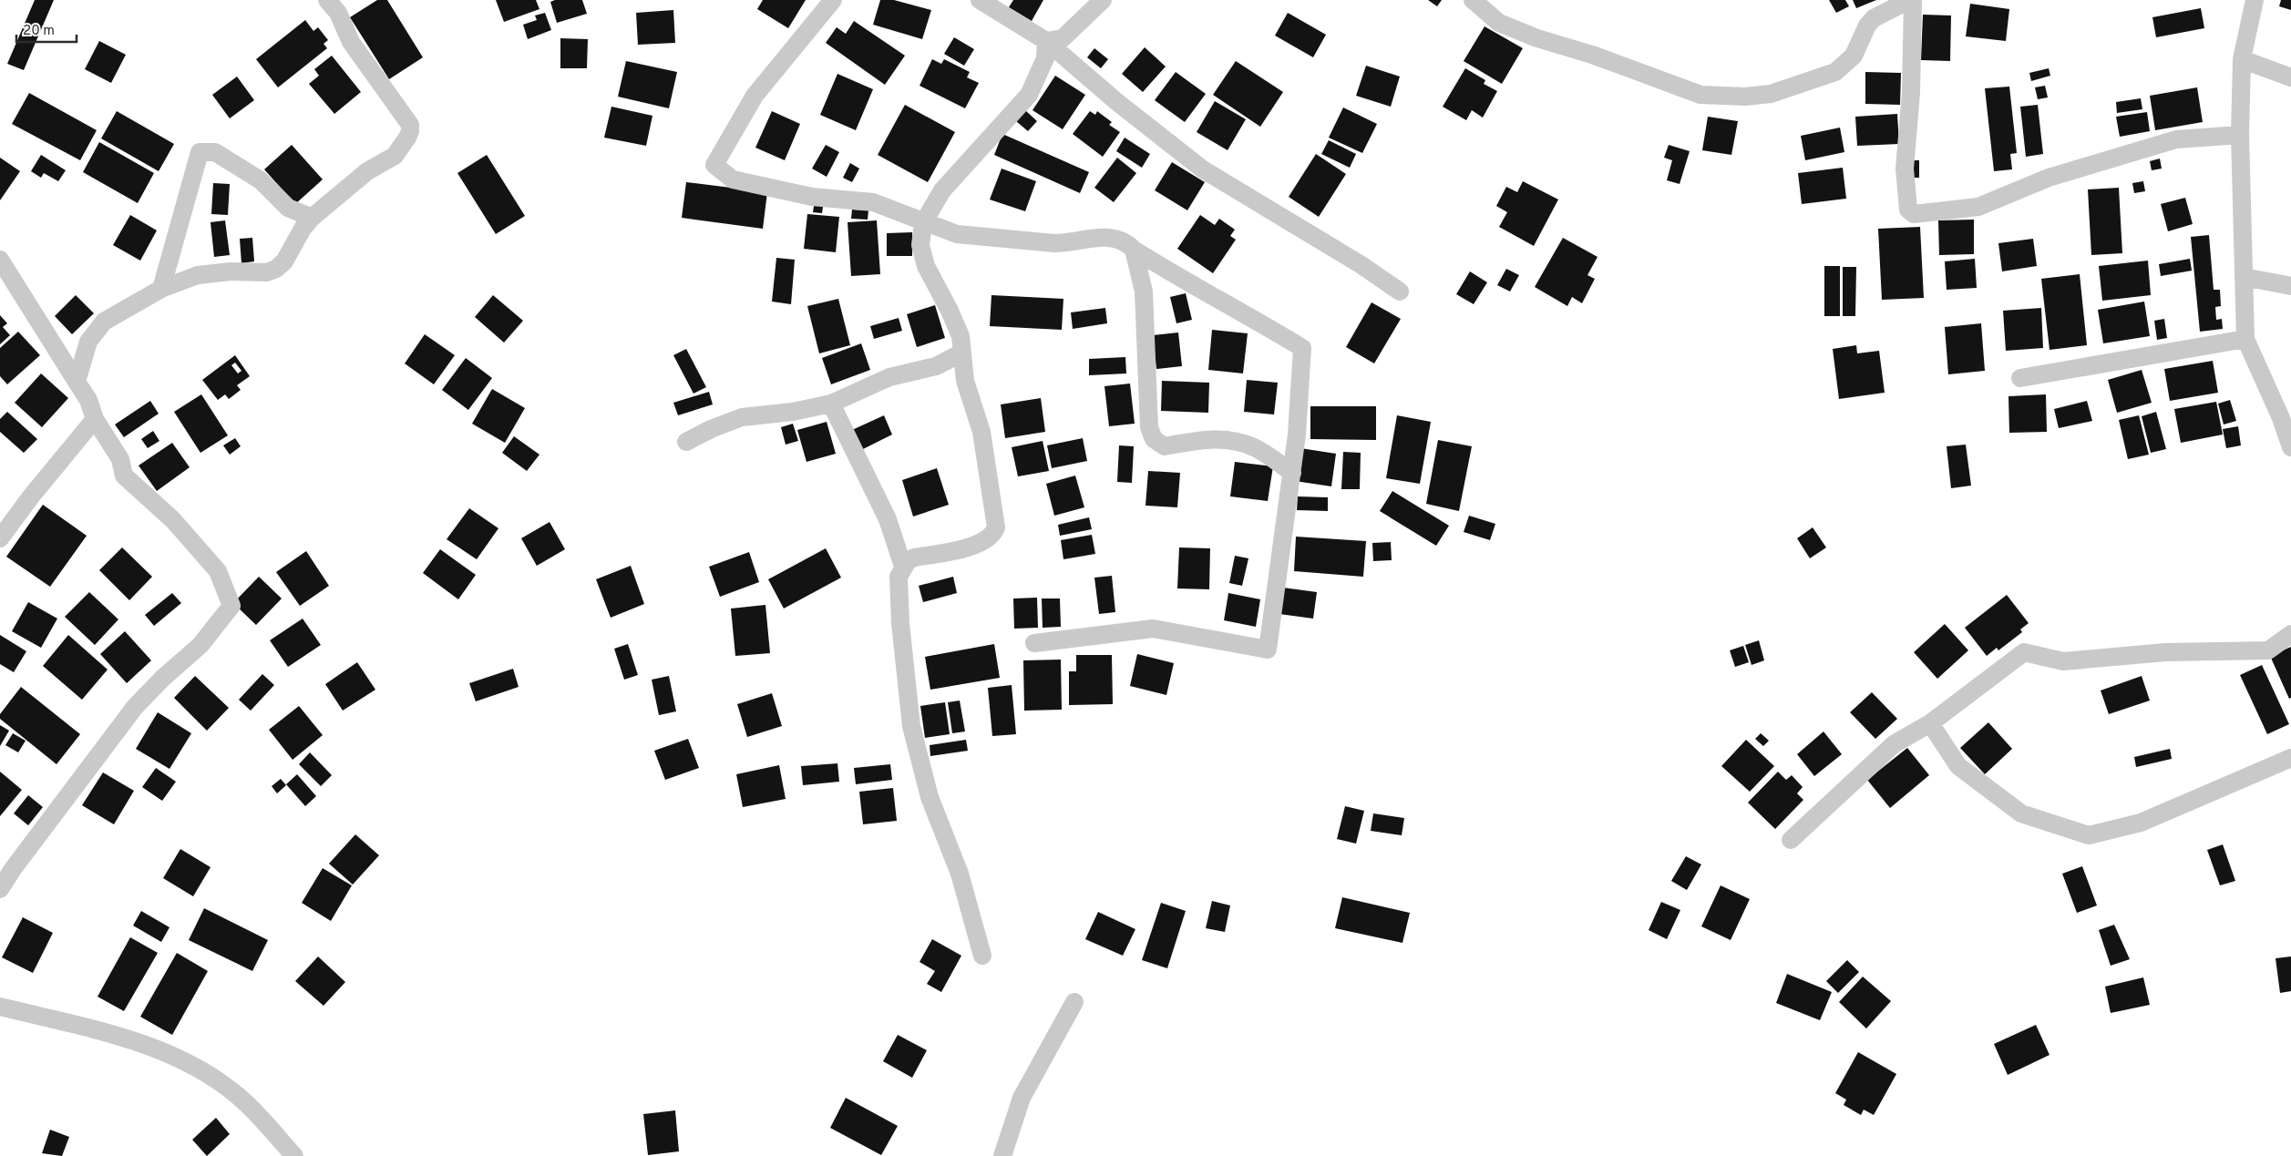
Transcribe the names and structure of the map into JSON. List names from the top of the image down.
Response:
{
  "scale_bar": "20 m"
}
